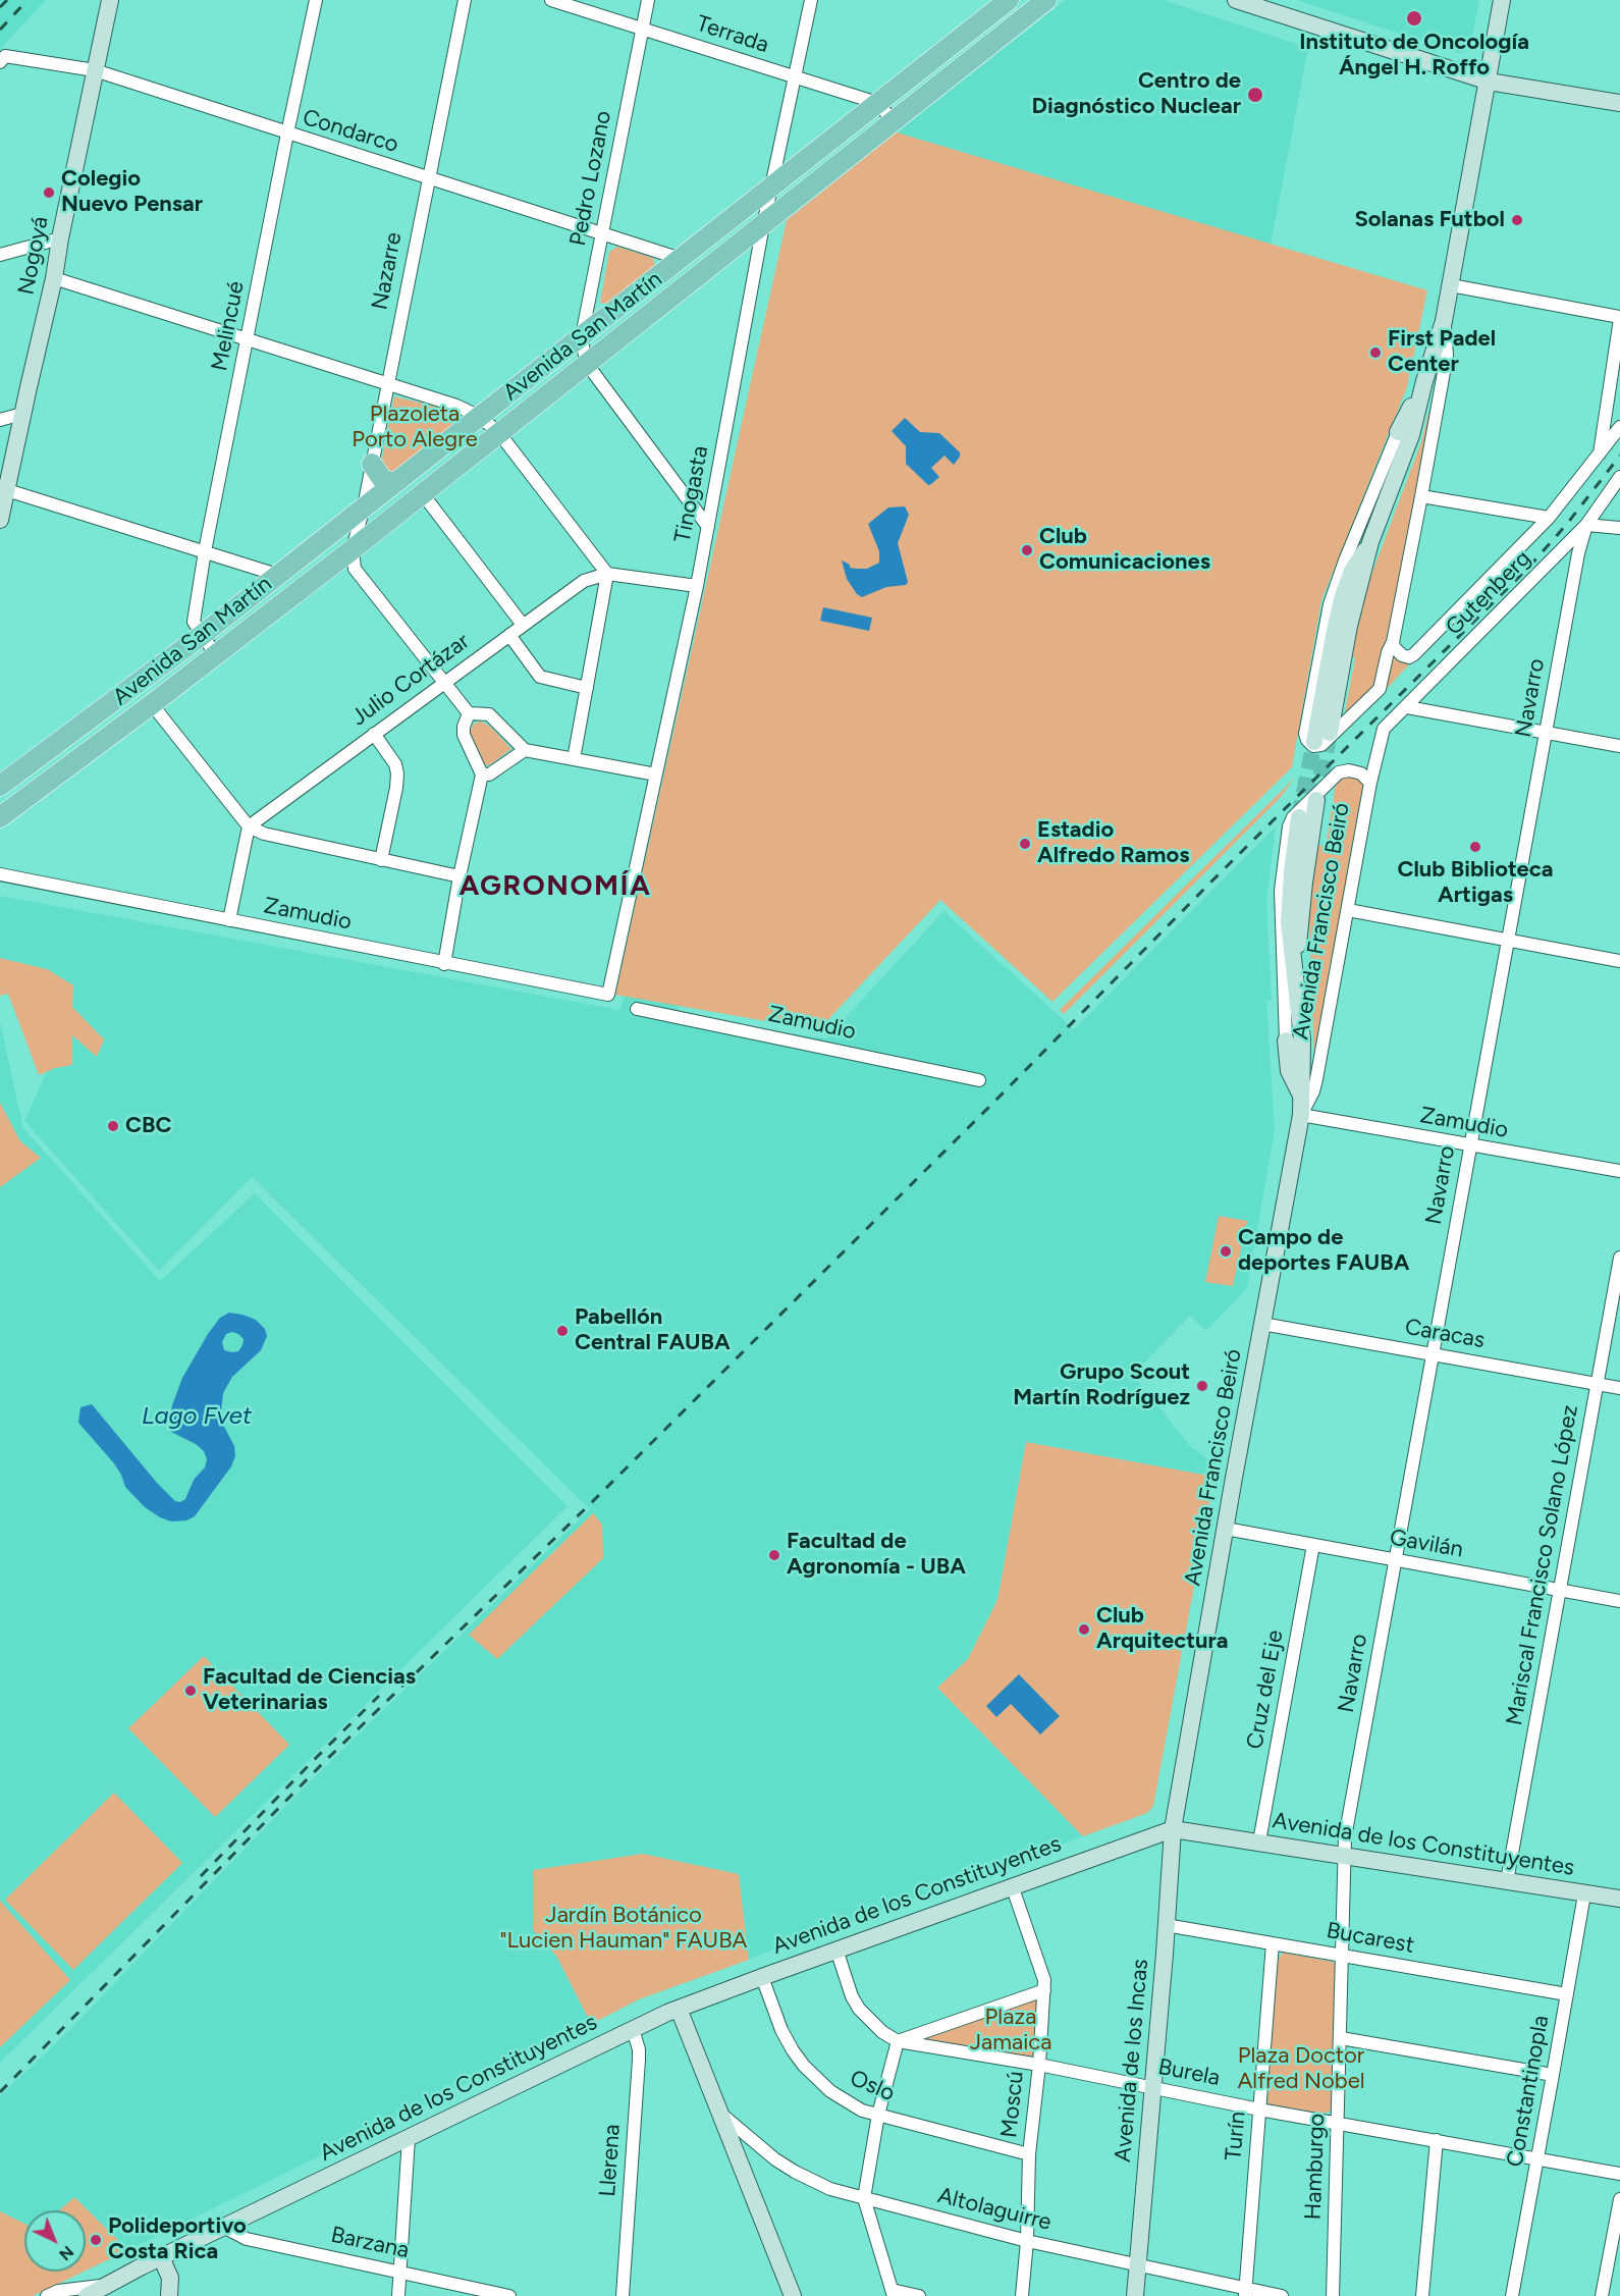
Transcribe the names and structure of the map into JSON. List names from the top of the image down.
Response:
{
  "streets": {
    "main road": [
      "Nogoyá",
      "Avenida San Martín",
      "Avenida Francisco Beiró",
      "Avenida de los Constituyentes",
      "Avenida de los Incas"
    ],
    "street": [
      "Terrada",
      "Condarco",
      "Pedro Lozano",
      "Nazarre",
      "Melincué",
      "Tinogasta",
      "Gutenberg",
      "Julio Cortázar",
      "Navarro",
      "Zamudio",
      "Caracas",
      "Gavilán",
      "Mariscal Francisco Solano López",
      "Cruz del Eje",
      "Bucarest",
      "Burela",
      "Oslo",
      "Constantinopla",
      "Moscú",
      "Turín",
      "Llerena",
      "Hamburgo",
      "Altolaguirre",
      "Barzana"
    ]
  },
  "crossings": [
    ["Terrada", "Pedro Lozano"],
    ["Terrada", "Avenida San Martín"],
    ["Terrada", "Tinogasta"],
    ["Condarco", "Pedro Lozano"],
    ["Condarco", "Nogoyá"],
    ["Condarco", "Nazarre"],
    ["Condarco", "Melincué"],
    ["Condarco", "Avenida San Martín"],
    ["Pedro Lozano", "Avenida San Martín"],
    ["Nazarre", "Avenida San Martín"],
    ["Melincué", "Avenida San Martín"],
    ["Avenida San Martín", "Tinogasta"],
    ["Tinogasta", "Julio Cortázar"],
    ["Tinogasta", "Zamudio"],
    ["Gutenberg", "Navarro"],
    ["Gutenberg", "Avenida Francisco Beiró"],
    ["Navarro", "Zamudio"],
    ["Navarro", "Caracas"],
    ["Navarro", "Gavilán"],
    ["Navarro", "Avenida de los Constituyentes"],
    ["Navarro", "Hamburgo"],
    ["Zamudio", "Avenida Francisco Beiró"],
    ["Avenida Francisco Beiró", "Caracas"],
    ["Avenida Francisco Beiró", "Gavilán"],
    ["Avenida Francisco Beiró", "Avenida de los Constituyentes"],
    ["Avenida Francisco Beiró", "Avenida de los Incas"],
    ["Caracas", "Mariscal Francisco Solano López"],
    ["Gavilán", "Mariscal Francisco Solano López"],
    ["Gavilán", "Cruz del Eje"],
    ["Mariscal Francisco Solano López", "Avenida de los Constituyentes"],
    ["Cruz del Eje", "Avenida de los Constituyentes"],
    ["Avenida de los Constituyentes", "Avenida de los Incas"],
    ["Avenida de los Constituyentes", "Burela"],
    ["Avenida de los Constituyentes", "Oslo"],
    ["Avenida de los Constituyentes", "Constantinopla"],
    ["Avenida de los Constituyentes", "Moscú"],
    ["Avenida de los Constituyentes", "Llerena"],
    ["Avenida de los Constituyentes", "Hamburgo"],
    ["Avenida de los Constituyentes", "Barzana"],
    ["Bucarest", "Avenida de los Incas"],
    ["Bucarest", "Constantinopla"],
    ["Bucarest", "Turín"],
    ["Bucarest", "Hamburgo"],
    ["Avenida de los Incas", "Burela"],
    ["Avenida de los Incas", "Altolaguirre"],
    ["Burela", "Constantinopla"],
    ["Burela", "Moscú"],
    ["Burela", "Turín"],
    ["Burela", "Hamburgo"],
    ["Oslo", "Moscú"],
    ["Moscú", "Altolaguirre"],
    ["Turín", "Altolaguirre"]
  ],
  "districts": ["AGRONOMÍA"],
  "water": ["Lago Fvet"],
  "parks": [
    "Plazoleta Porto Alegre",
    "Jardín Botánico \"Lucien Hauman\" FAUBA",
    "Plaza Jamaica",
    "Plaza Doctor Alfred Nobel"
  ],
  "places": [
    "Instituto de Oncología Ángel H. Roffo",
    "Centro de Diagnóstico Nuclear",
    "Colegio Nuevo Pensar",
    "Solanas Futbol",
    "First Padel Center",
    "Club Comunicaciones",
    "Estadio Alfredo Ramos",
    "Club Biblioteca Artigas",
    "CBC",
    "Campo de deportes FAUBA",
    "Pabellón Central FAUBA",
    "Grupo Scout Martín Rodríguez",
    "Facultad de Agronomía - UBA",
    "Club Arquitectura",
    "Facultad de Ciencias Veterinarias",
    "Polideportivo Costa Rica"
  ],
  "north": "bottom right"
}
